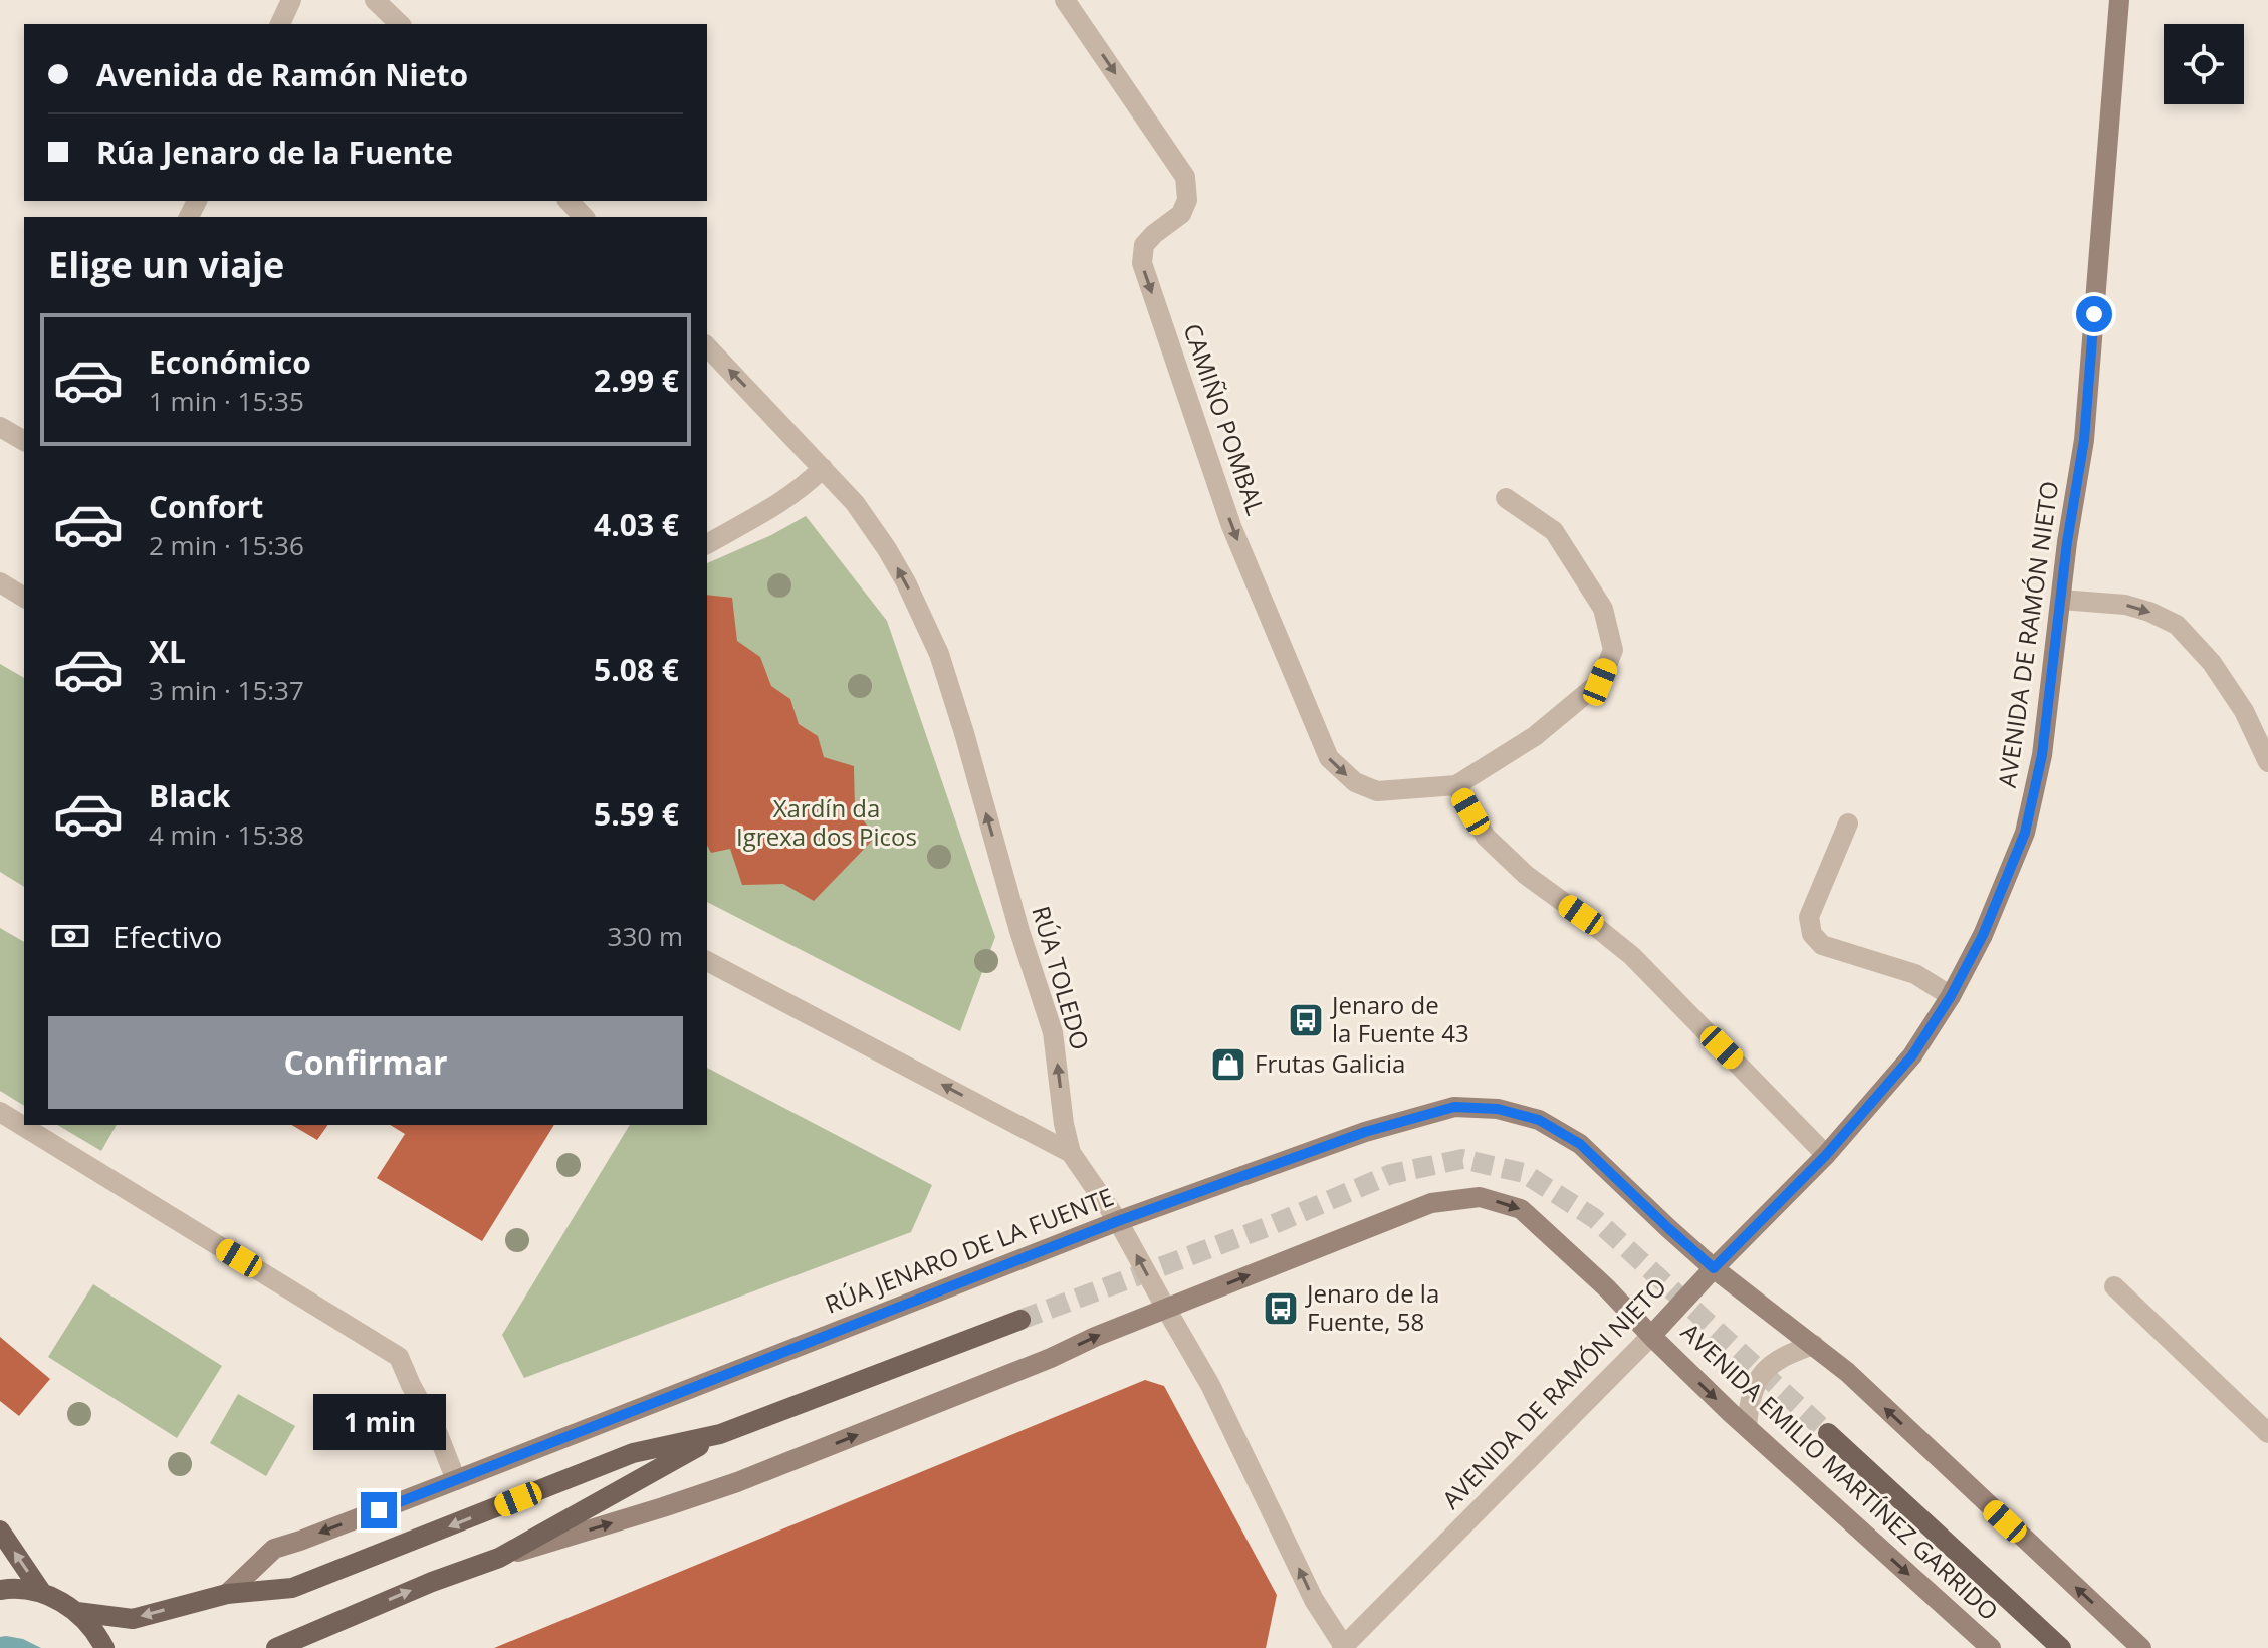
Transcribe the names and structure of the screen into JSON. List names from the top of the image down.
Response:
{
  "streets": {
    "main road": ["AVENIDA DE RAMÓN NIETO", "RÚA JENARO DE LA FUENTE", "AVENIDA EMILIO MARTÍNEZ GARRIDO"],
    "street": ["CAMIÑO POMBAL", "RÚA TOLEDO"]
  },
  "crossings": [
    ["AVENIDA DE RAMÓN NIETO", "RÚA TOLEDO"],
    ["AVENIDA DE RAMÓN NIETO", "RÚA JENARO DE LA FUENTE"],
    ["AVENIDA DE RAMÓN NIETO", "AVENIDA EMILIO MARTÍNEZ GARRIDO"],
    ["RÚA TOLEDO", "RÚA JENARO DE LA FUENTE"]
  ],
  "one_way": ["CAMIÑO POMBAL", "RÚA TOLEDO"],
  "parks": ["Xardín da Igrexa dos Picos"],
  "places": {
    "bus stop": ["Jenaro de la Fuente 43", "Jenaro de la Fuente, 58"],
    "shop": ["Frutas Galicia"]
  },
  "page": {
    "banner": ["Avenida de Ramón Nieto", "Rúa Jenaro de la Fuente"],
    "heading": "Elige un viaje",
    "list": [
      {
        "name": "Económico",
        "note": "1 min · 15:35",
        "value": "2.99 €"
      },
      {
        "name": "Confort",
        "note": "2 min · 15:36",
        "value": "4.03 €"
      },
      {
        "name": "XL",
        "note": "3 min · 15:37",
        "value": "5.08 €"
      },
      {
        "name": "Black",
        "note": "4 min · 15:38",
        "value": "5.59 €"
      }
    ],
    "pay": ["Efectivo", "330 m"],
    "buttons": "Confirmar",
    "bubble": "1 min"
  }
}
